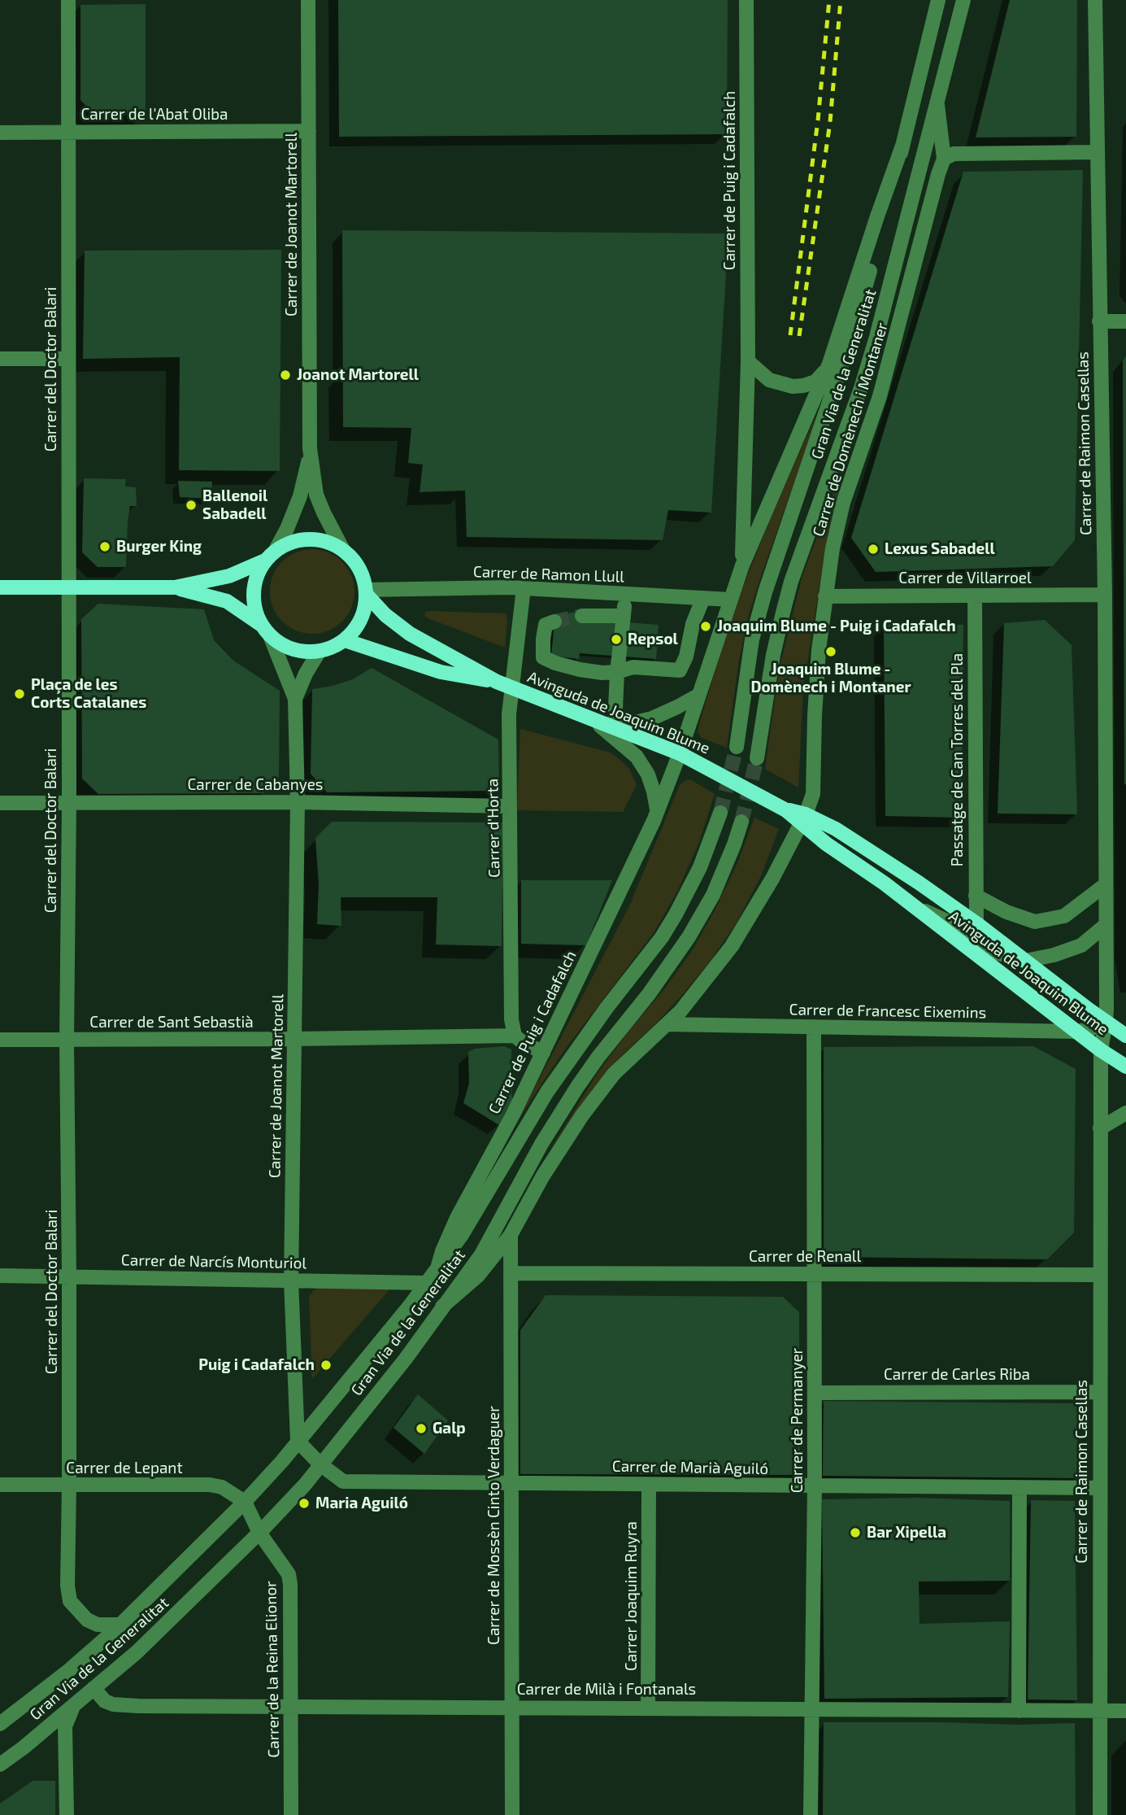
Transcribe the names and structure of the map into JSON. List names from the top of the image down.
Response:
{
  "streets": {
    "main road": ["Avinguda de Joaquim Blume"],
    "street": [
      "Carrer de l'Abat Oliba",
      "Carrer de Puig i Cadafalch",
      "Carrer de Joanot Martorell",
      "Carrer del Doctor Balari",
      "Gran Via de la Generalitat",
      "Carrer de Domènech i Montaner",
      "Carrer de Raimon Casellas",
      "Carrer de Ramon Llull",
      "Carrer de Villarroel",
      "Passatge de Can Torres del Pla",
      "Carrer de Cabanyes",
      "Carrer d'Horta",
      "Carrer de Francesc Eixemins",
      "Carrer de Sant Sebastià",
      "Carrer de Renall",
      "Carrer de Narcís Monturiol",
      "Carrer de Carles Riba",
      "Carrer de Permanyer",
      "Carrer de Marià Aguiló",
      "Carrer de Lepant",
      "Carrer de Mossèn Cinto Verdaguer",
      "Carrer Joaquim Ruyra",
      "Carrer de la Reina Elionor",
      "Carrer de Milà i Fontanals"
    ]
  },
  "crossings": [
    ["Carrer de l'Abat Oliba", "Carrer de Joanot Martorell"],
    ["Carrer de l'Abat Oliba", "Carrer del Doctor Balari"],
    ["Carrer de Puig i Cadafalch", "Gran Via de la Generalitat"],
    ["Carrer de Puig i Cadafalch", "Carrer de Ramon Llull"],
    ["Carrer de Puig i Cadafalch", "Avinguda de Joaquim Blume"],
    ["Carrer de Joanot Martorell", "Gran Via de la Generalitat"],
    ["Carrer de Joanot Martorell", "Carrer de Ramon Llull"],
    ["Carrer de Joanot Martorell", "Carrer de Cabanyes"],
    ["Carrer de Joanot Martorell", "Carrer de Sant Sebastià"],
    ["Carrer de Joanot Martorell", "Carrer de Narcís Monturiol"],
    ["Carrer del Doctor Balari", "Gran Via de la Generalitat"],
    ["Carrer del Doctor Balari", "Carrer de Cabanyes"],
    ["Carrer del Doctor Balari", "Carrer de Sant Sebastià"],
    ["Carrer del Doctor Balari", "Carrer de Narcís Monturiol"],
    ["Carrer del Doctor Balari", "Carrer de Lepant"],
    ["Gran Via de la Generalitat", "Carrer de Domènech i Montaner"],
    ["Gran Via de la Generalitat", "Carrer de Narcís Monturiol"],
    ["Gran Via de la Generalitat", "Carrer de Marià Aguiló"],
    ["Gran Via de la Generalitat", "Carrer de Lepant"],
    ["Gran Via de la Generalitat", "Carrer de la Reina Elionor"],
    ["Gran Via de la Generalitat", "Carrer de Milà i Fontanals"],
    ["Carrer de Domènech i Montaner", "Carrer de Villarroel"],
    ["Carrer de Domènech i Montaner", "Avinguda de Joaquim Blume"],
    ["Carrer de Domènech i Montaner", "Carrer de Francesc Eixemins"],
    ["Carrer de Domènech i Montaner", "Carrer de Mossèn Cinto Verdaguer"],
    ["Carrer de Raimon Casellas", "Carrer de Villarroel"],
    ["Carrer de Raimon Casellas", "Avinguda de Joaquim Blume"],
    ["Carrer de Raimon Casellas", "Carrer de Francesc Eixemins"],
    ["Carrer de Raimon Casellas", "Carrer de Renall"],
    ["Carrer de Raimon Casellas", "Carrer de Carles Riba"],
    ["Carrer de Raimon Casellas", "Carrer de Marià Aguiló"],
    ["Carrer de Raimon Casellas", "Carrer de Milà i Fontanals"],
    ["Carrer de Ramon Llull", "Carrer d'Horta"],
    ["Carrer de Villarroel", "Passatge de Can Torres del Pla"],
    ["Avinguda de Joaquim Blume", "Passatge de Can Torres del Pla"],
    ["Avinguda de Joaquim Blume", "Carrer d'Horta"],
    ["Avinguda de Joaquim Blume", "Carrer de Francesc Eixemins"],
    ["Carrer de Cabanyes", "Carrer d'Horta"],
    ["Carrer d'Horta", "Carrer de Sant Sebastià"],
    ["Carrer de Francesc Eixemins", "Carrer de Permanyer"],
    ["Carrer de Renall", "Carrer de Permanyer"],
    ["Carrer de Renall", "Carrer de Mossèn Cinto Verdaguer"],
    ["Carrer de Carles Riba", "Carrer de Permanyer"],
    ["Carrer de Permanyer", "Carrer de Marià Aguiló"],
    ["Carrer de Permanyer", "Carrer de Milà i Fontanals"],
    ["Carrer de Marià Aguiló", "Carrer de Mossèn Cinto Verdaguer"],
    ["Carrer de Marià Aguiló", "Carrer Joaquim Ruyra"],
    ["Carrer de Lepant", "Carrer de la Reina Elionor"],
    ["Carrer de Mossèn Cinto Verdaguer", "Carrer de Milà i Fontanals"],
    ["Carrer Joaquim Ruyra", "Carrer de Milà i Fontanals"],
    ["Carrer de la Reina Elionor", "Carrer de Milà i Fontanals"]
  ],
  "places": [
    "Joanot Martorell",
    "Ballenoil Sabadell",
    "Burger King",
    "Lexus Sabadell",
    "Joaquim Blume - Puig i Cadafalch",
    "Repsol",
    "Joaquim Blume - Domènech i Montaner",
    "Plaça de les Corts Catalanes",
    "Puig i Cadafalch",
    "Galp",
    "Maria Aguiló",
    "Bar Xipella"
  ]
}
